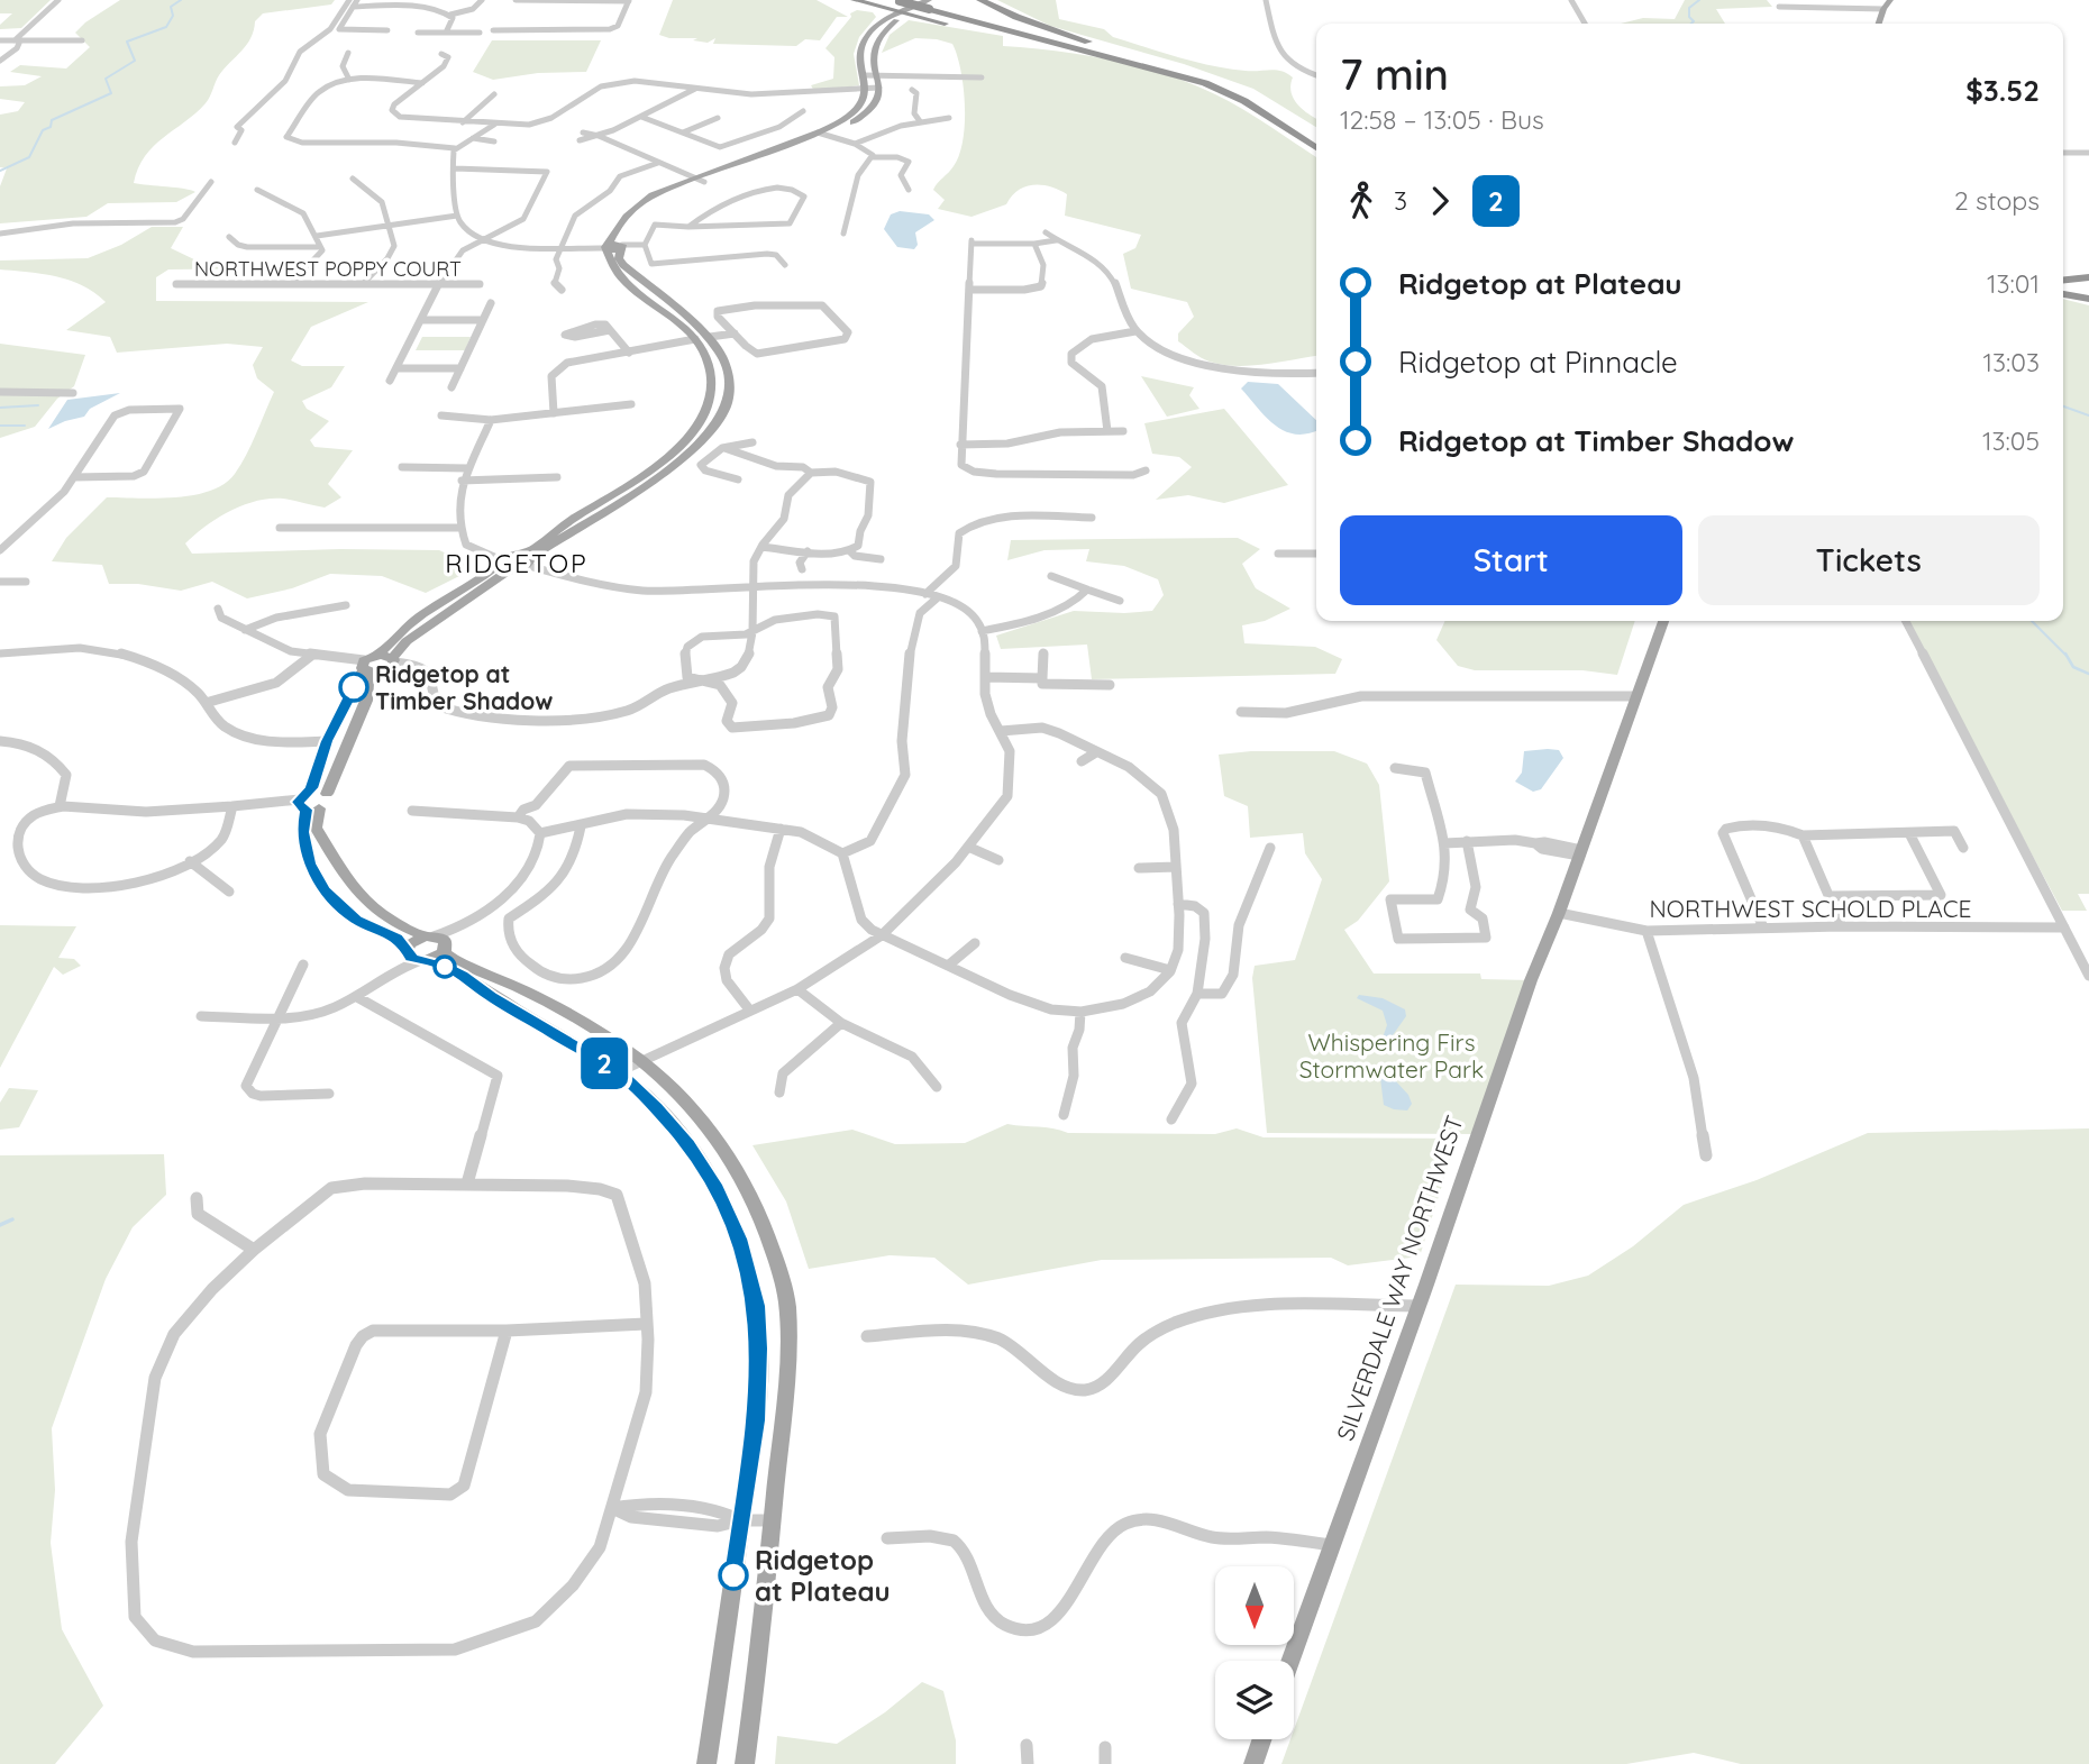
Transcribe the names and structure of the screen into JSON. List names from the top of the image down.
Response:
{
  "streets": {
    "main road": ["SILVERDALE WAY NORTHWEST"],
    "street": ["NORTHWEST POPPY COURT", "NORTHWEST SCHOLD PLACE"]
  },
  "crossings": [
    ["NORTHWEST SCHOLD PLACE", "SILVERDALE WAY NORTHWEST"]
  ],
  "districts": ["RIDGETOP"],
  "parks": ["Whispering Firs Stormwater Park"],
  "places": ["Ridgetop at Timber Shadow", "Ridgetop at Plateau"],
  "lines": ["bus line 2"],
  "north": "bottom",
  "page": {
    "on_map": "2",
    "heading": ["7 min", "12:58 – 13:05 · Bus", "$3.52"],
    "legs": ["3", "2", "2 stops"],
    "list": [
      {
        "name": "Ridgetop at Plateau",
        "value": "13:01"
      },
      {
        "name": "Ridgetop at Pinnacle",
        "value": "13:03"
      },
      {
        "name": "Ridgetop at Timber Shadow",
        "value": "13:05"
      }
    ],
    "buttons": ["Start", "Tickets"]
  }
}
